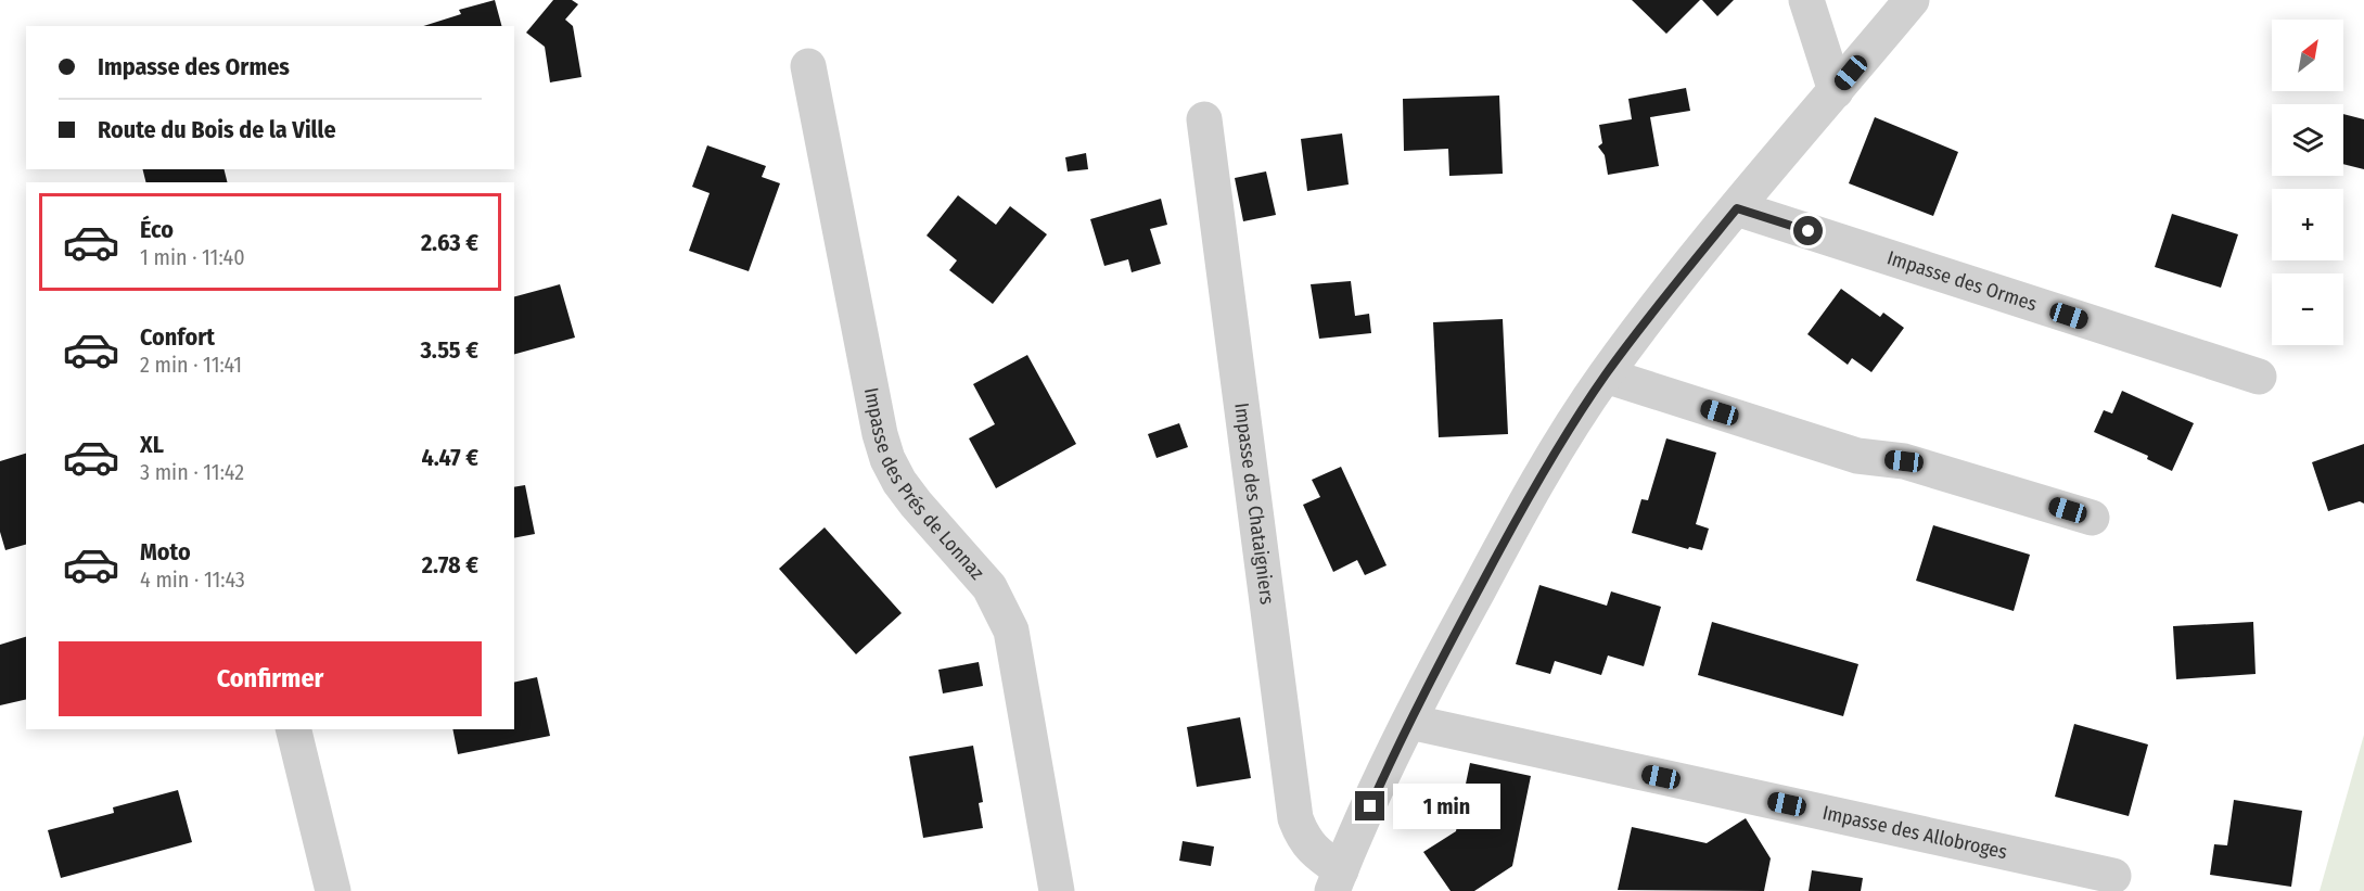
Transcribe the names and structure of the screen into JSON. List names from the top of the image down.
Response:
{
  "streets": {
    "street": [
      "Impasse des Ormes",
      "Impasse des Prés de Lonnaz",
      "Impasse des Chataigniers",
      "Impasse des Allobroges"
    ]
  },
  "north": "top right",
  "page": {
    "map_buttons": ["+", "−"],
    "banner": ["Impasse des Ormes", "Route du Bois de la Ville"],
    "list": [
      {
        "name": "Éco",
        "note": "1 min · 11:40",
        "value": "2.63 €"
      },
      {
        "name": "Confort",
        "note": "2 min · 11:41",
        "value": "3.55 €"
      },
      {
        "name": "XL",
        "note": "3 min · 11:42",
        "value": "4.47 €"
      },
      {
        "name": "Moto",
        "note": "4 min · 11:43",
        "value": "2.78 €"
      }
    ],
    "buttons": "Confirmer",
    "bubble": "1 min"
  }
}
